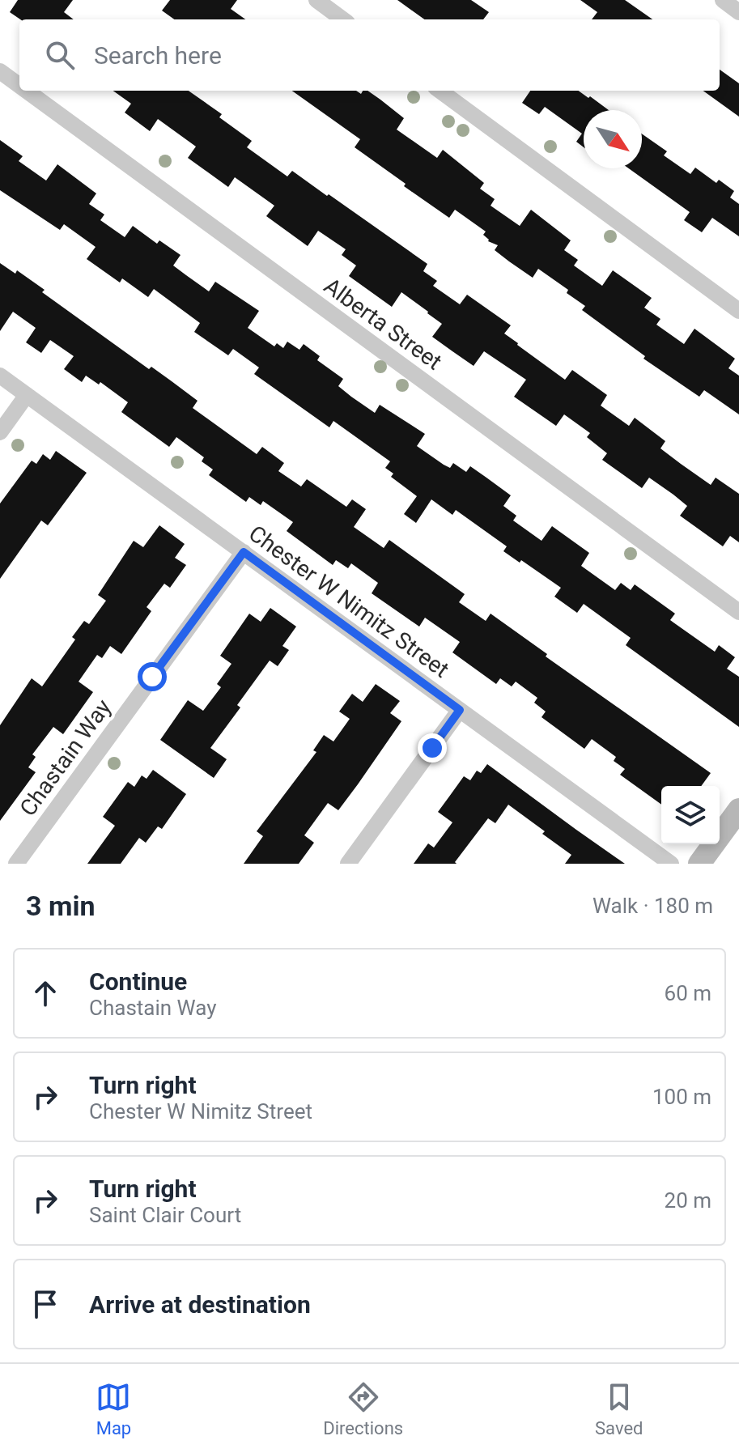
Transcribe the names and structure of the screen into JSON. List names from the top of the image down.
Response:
{
  "streets": {
    "street": ["Alberta Street", "Chester W Nimitz Street", "Chastain Way"]
  },
  "crossings": [
    ["Chester W Nimitz Street", "Chastain Way"]
  ],
  "north": "bottom right",
  "page": {
    "search": "Search here",
    "heading": ["3 min", "Walk · 180 m"],
    "list": [
      ["Continue", "Chastain Way", "60 m"],
      ["Turn right", "Chester W Nimitz Street", "100 m"],
      ["Turn right", "Saint Clair Court", "20 m"],
      "Arrive at destination"
    ],
    "nav": ["Map", "Directions", "Saved"]
  }
}
